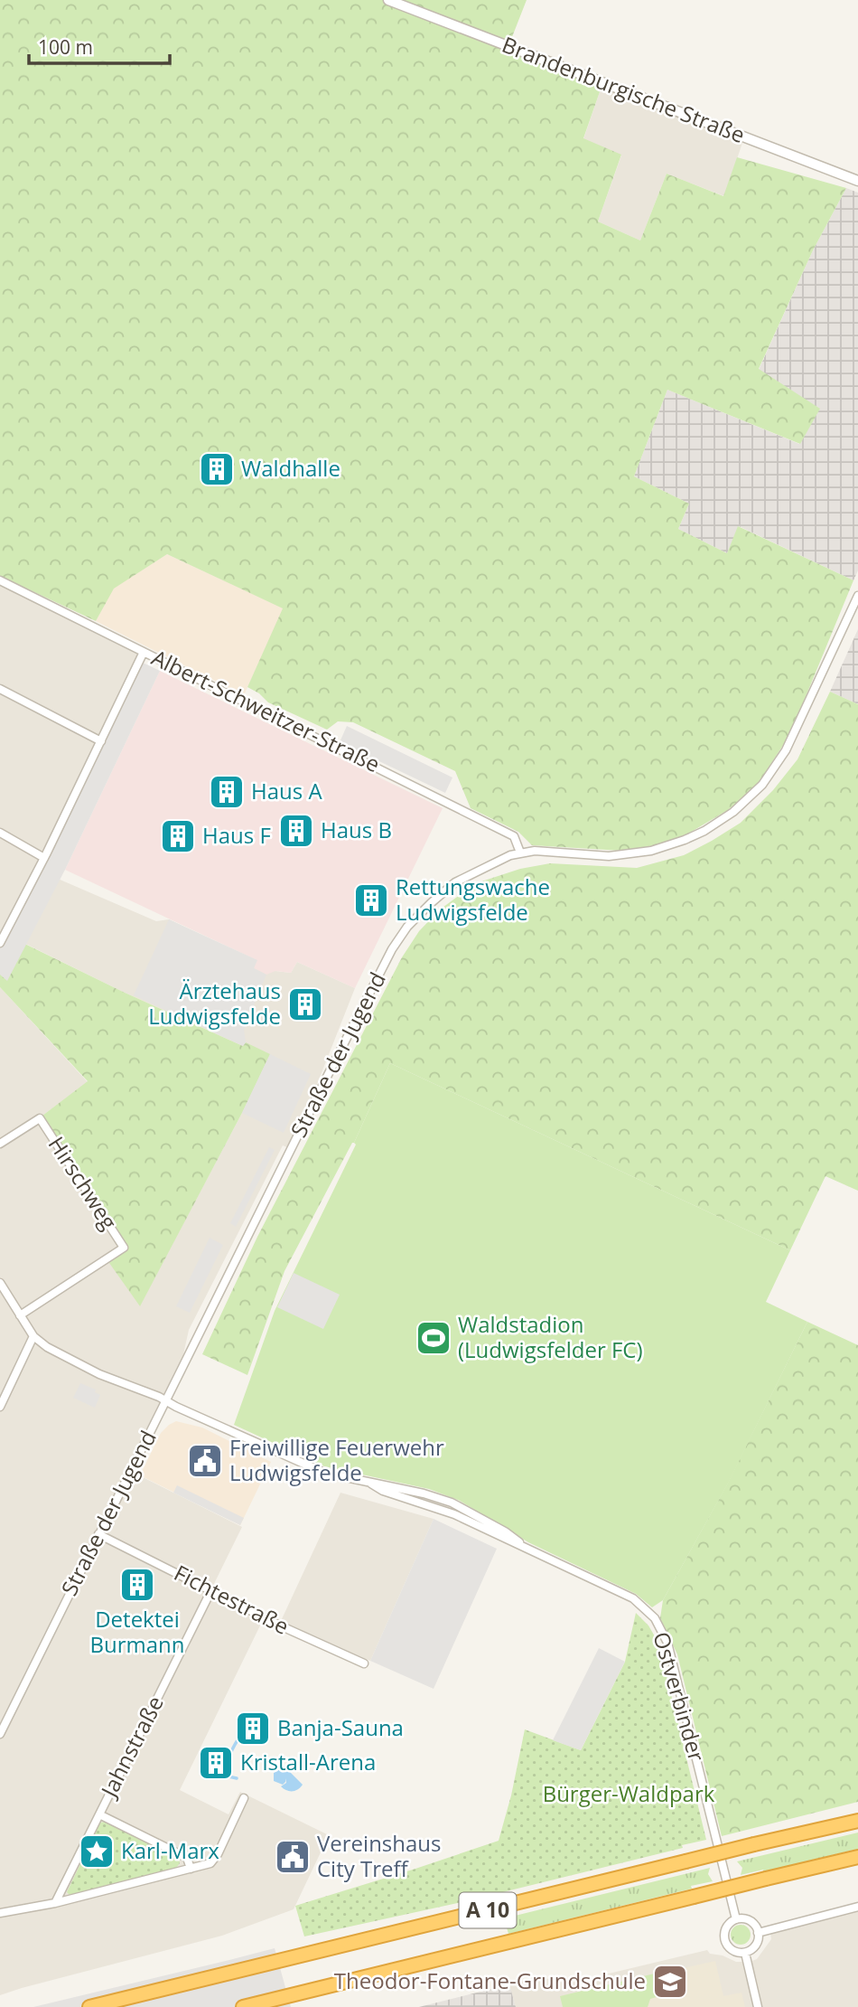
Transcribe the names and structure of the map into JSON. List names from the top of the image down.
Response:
{
  "streets": {
    "highway": ["A 10"],
    "street": [
      "Brandenburgische Straße",
      "Albert-Schweitzer-Straße",
      "Straße der Jugend",
      "Hirschweg",
      "Fichtestraße",
      "Ostverbinder",
      "Jahnstraße"
    ]
  },
  "crossings": [
    ["Albert-Schweitzer-Straße", "Straße der Jugend"],
    ["Straße der Jugend", "Fichtestraße"],
    ["Straße der Jugend", "Ostverbinder"],
    ["Fichtestraße", "Jahnstraße"]
  ],
  "parks": ["Bürger-Waldpark"],
  "places": {
    "building": [
      "Waldhalle",
      "Haus A",
      "Haus B",
      "Haus F",
      "Rettungswache Ludwigsfelde",
      "Ärztehaus Ludwigsfelde",
      "Detektei Burmann",
      "Banja-Sauna",
      "Kristall-Arena"
    ],
    "sports": ["Waldstadion (Ludwigsfelder FC)"],
    "public building": ["Freiwillige Feuerwehr Ludwigsfelde", "Vereinshaus City Treff"],
    "place": ["Karl-Marx"],
    "school or university": ["Theodor-Fontane-Grundschule"]
  },
  "scale_bar": "100 m"
}
